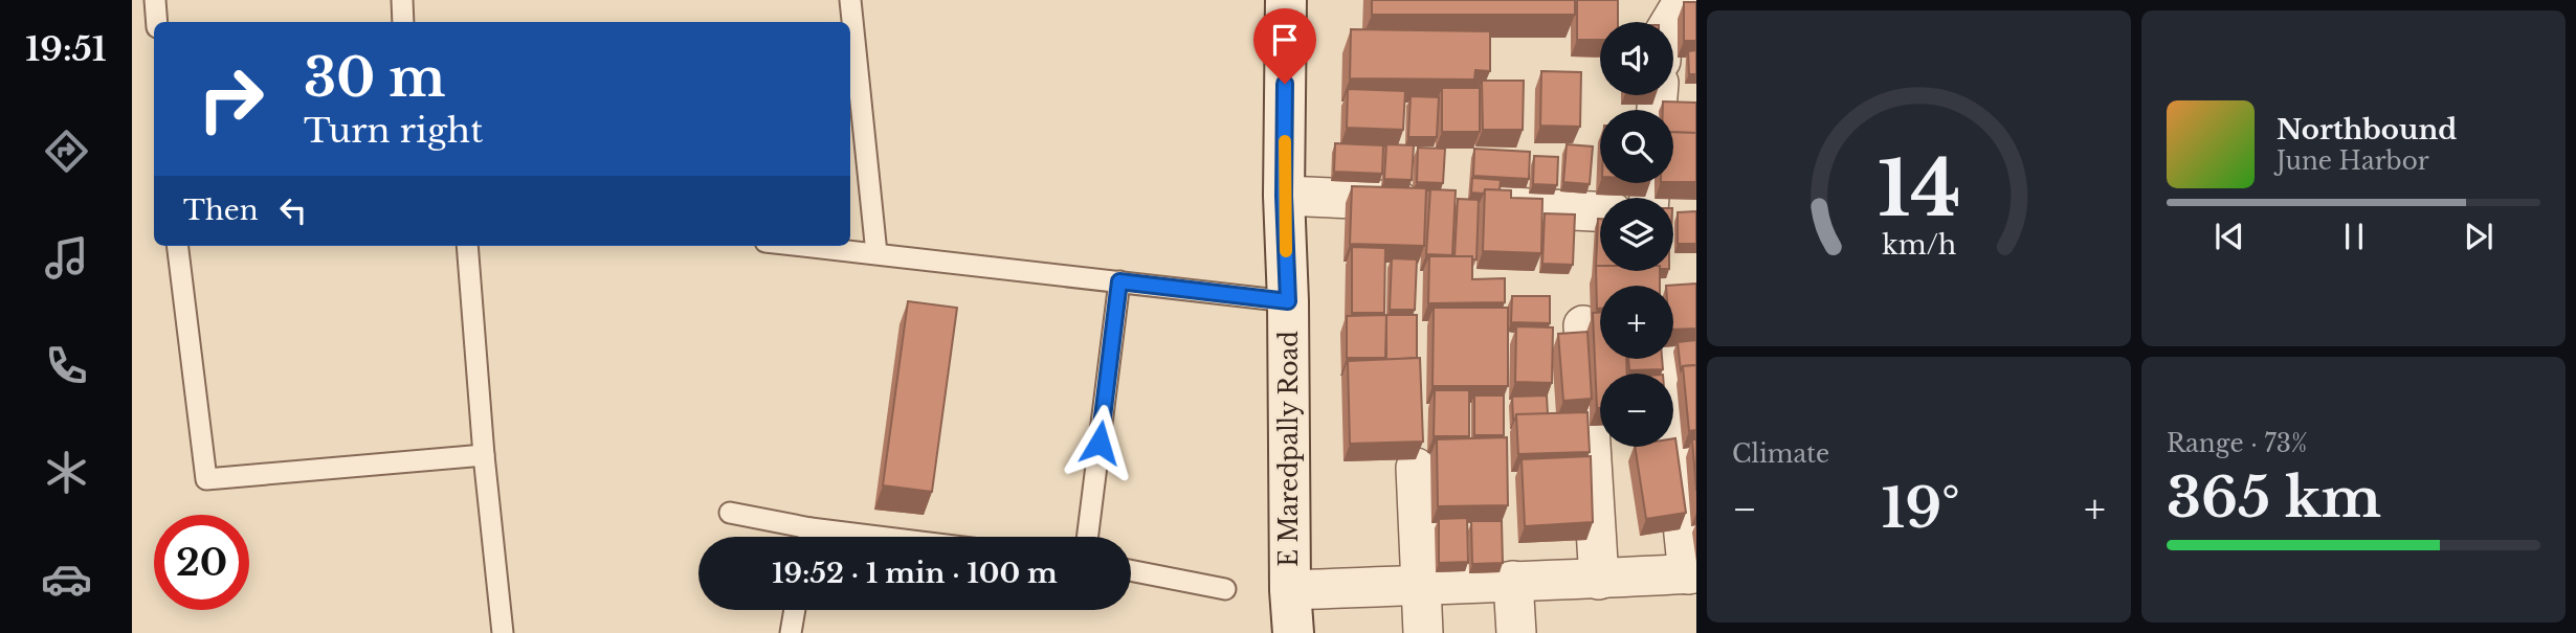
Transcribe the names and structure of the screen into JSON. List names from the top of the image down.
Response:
{
  "streets": {
    "main road": ["E Maredpally Road"]
  },
  "page": {
    "tabs": "19:51",
    "map_buttons": ["+", "−"],
    "turn": ["30 m", "Turn right"],
    "song": ["Northbound", "June Harbor"],
    "then": "Then",
    "tile": [
      "Climate",
      ["Range · 73%", "365 km"]
    ],
    "heat": ["−", "19°", "+"],
    "limit": "20",
    "trip": "19:52 · 1 min · 100 m",
    "gauge": ["14", "km/h"]
  }
}
